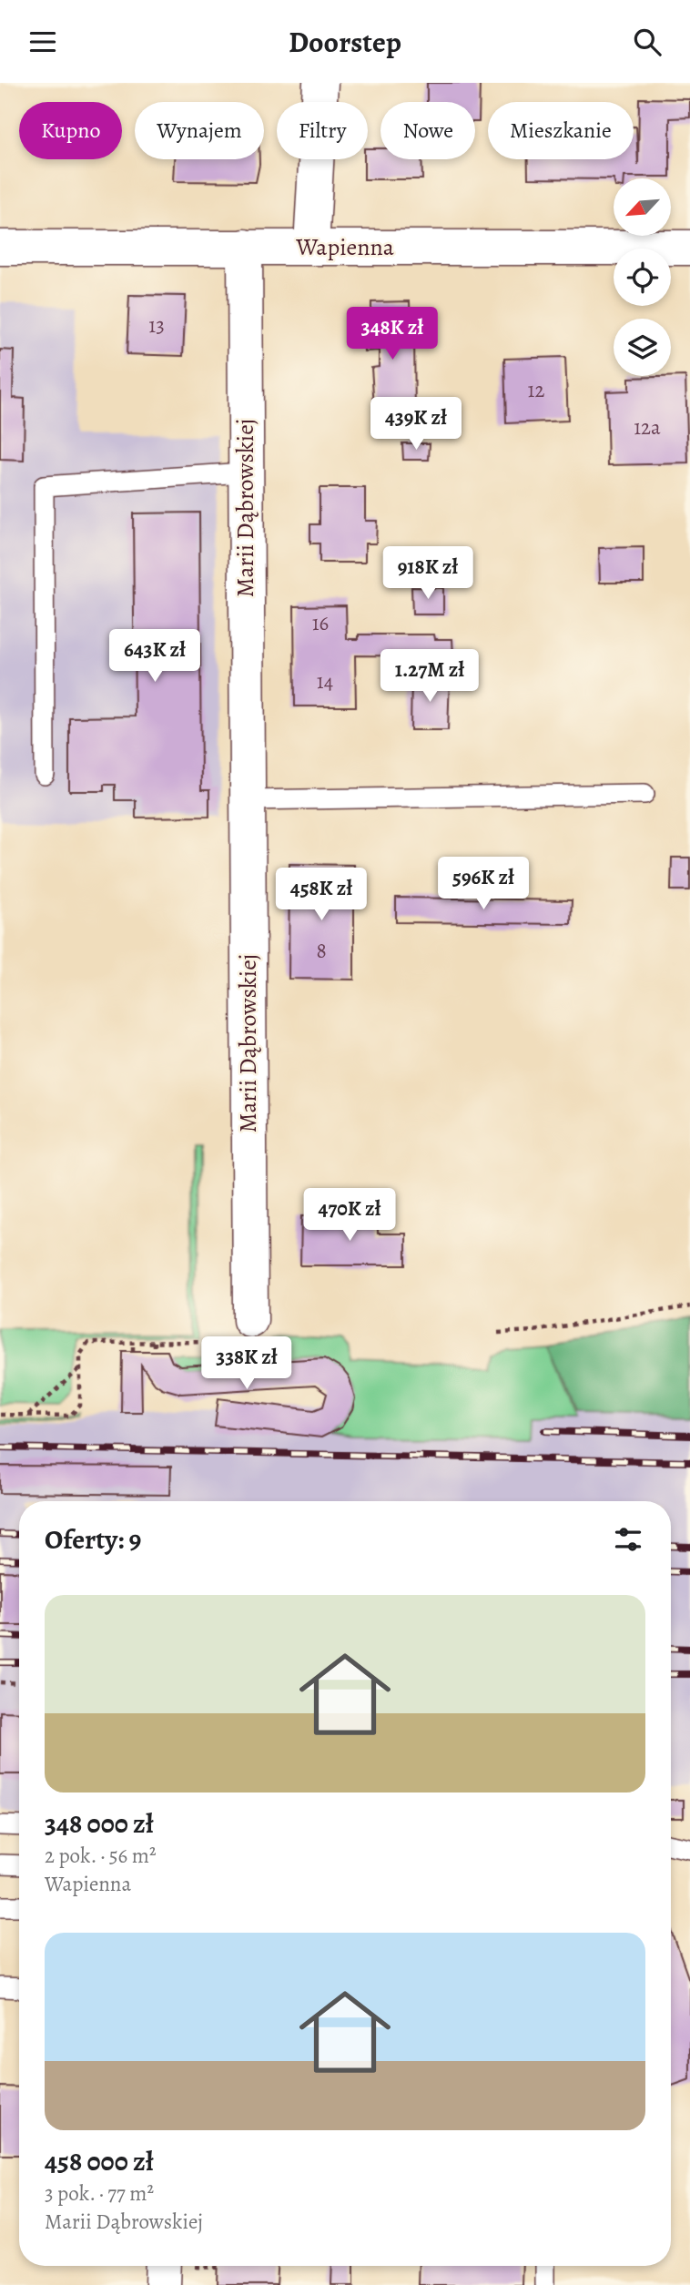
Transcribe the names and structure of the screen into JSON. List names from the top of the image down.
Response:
{
  "streets": {
    "street": ["Wapienna", "Marii Dąbrowskiej"]
  },
  "crossings": [
    ["Wapienna", "Marii Dąbrowskiej"]
  ],
  "house_numbers": [
    "13",
    "12",
    "12a",
    "16",
    "14",
    "8"
  ],
  "north": "bottom left",
  "page": {
    "header": "Doorstep",
    "chip": [
      "Kupno",
      "Wynajem",
      "Filtry",
      "Nowe",
      "Mieszkanie"
    ],
    "price": [
      "348K zł",
      "439K zł",
      "918K zł",
      "643K zł",
      "1.27M zł",
      "596K zł",
      "458K zł",
      "470K zł",
      "338K zł"
    ],
    "heading": "Oferty: 9",
    "list": [
      {
        "name": "348 000 zł",
        "note": "2 pok. · 56 m² · Wapienna"
      },
      {
        "name": "458 000 zł",
        "note": "3 pok. · 77 m² · Marii Dąbrowskiej"
      }
    ]
  }
}
